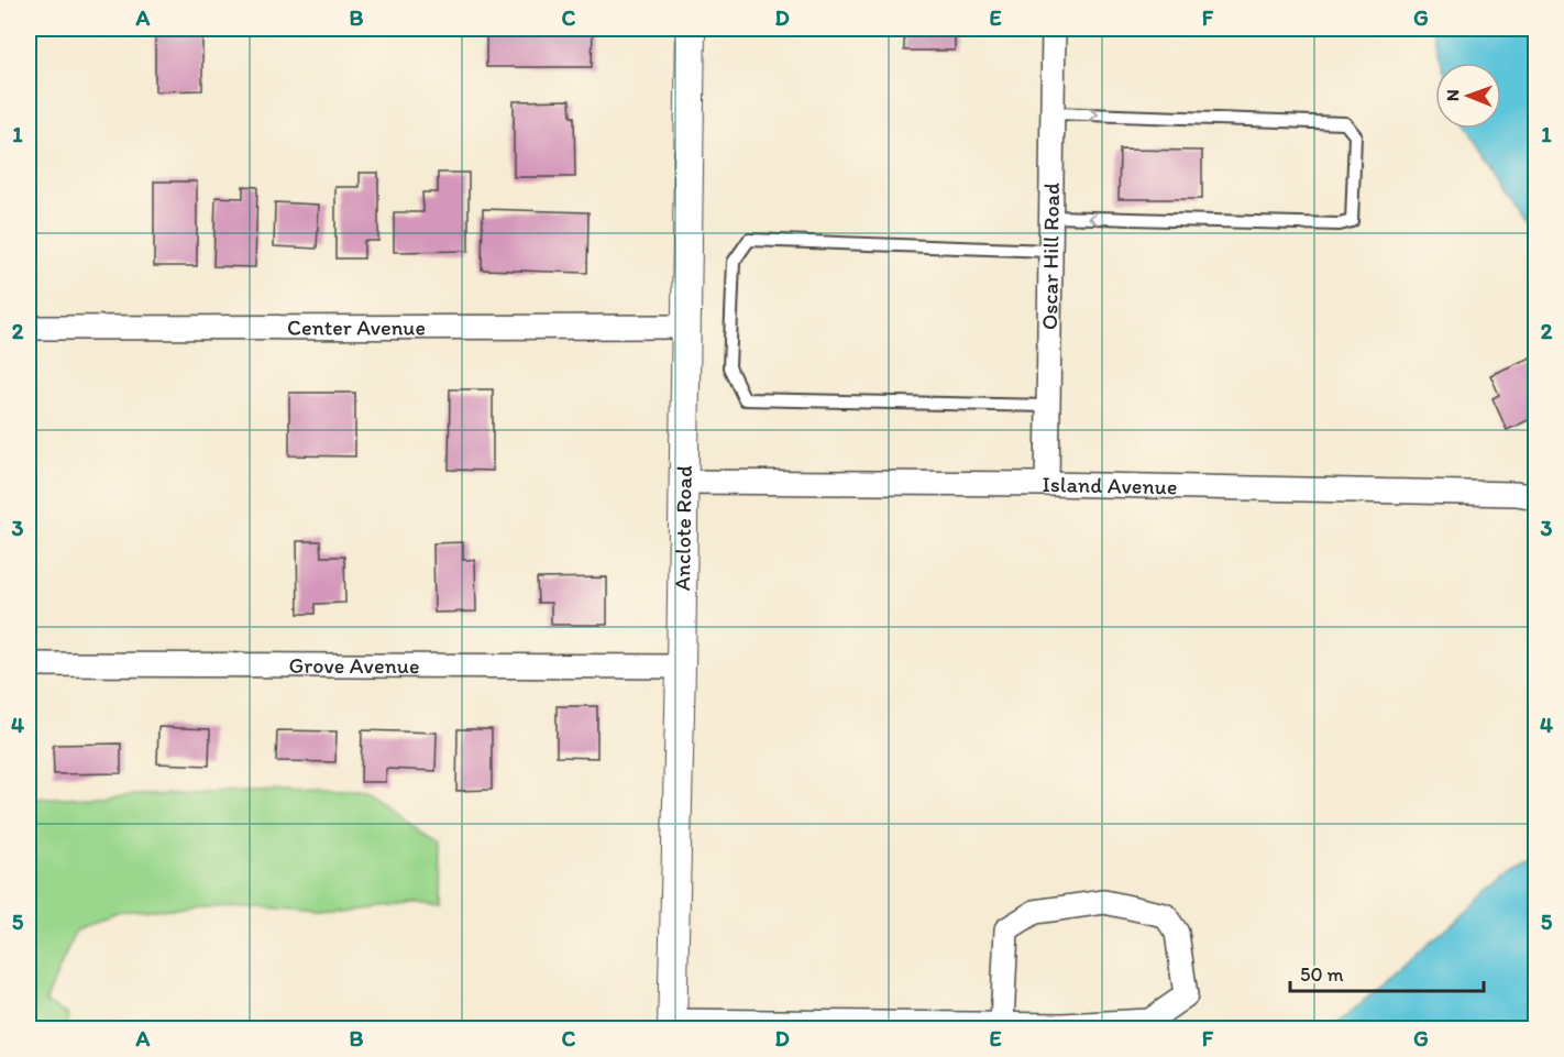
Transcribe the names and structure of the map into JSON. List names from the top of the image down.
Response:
{
  "streets": {
    "street": [
      "Oscar Hill Road",
      "Center Avenue",
      "Island Avenue",
      "Anclote Road",
      "Grove Avenue"
    ]
  },
  "crossings": [
    ["Oscar Hill Road", "Island Avenue"],
    ["Center Avenue", "Anclote Road"],
    ["Island Avenue", "Anclote Road"],
    ["Anclote Road", "Grove Avenue"]
  ],
  "scale_bar": "50 m",
  "north": "left",
  "grid": {
    "columns": [
      "A",
      "B",
      "C",
      "D",
      "E",
      "F",
      "G"
    ],
    "rows": [
      "1",
      "2",
      "3",
      "4",
      "5"
    ]
  }
}
